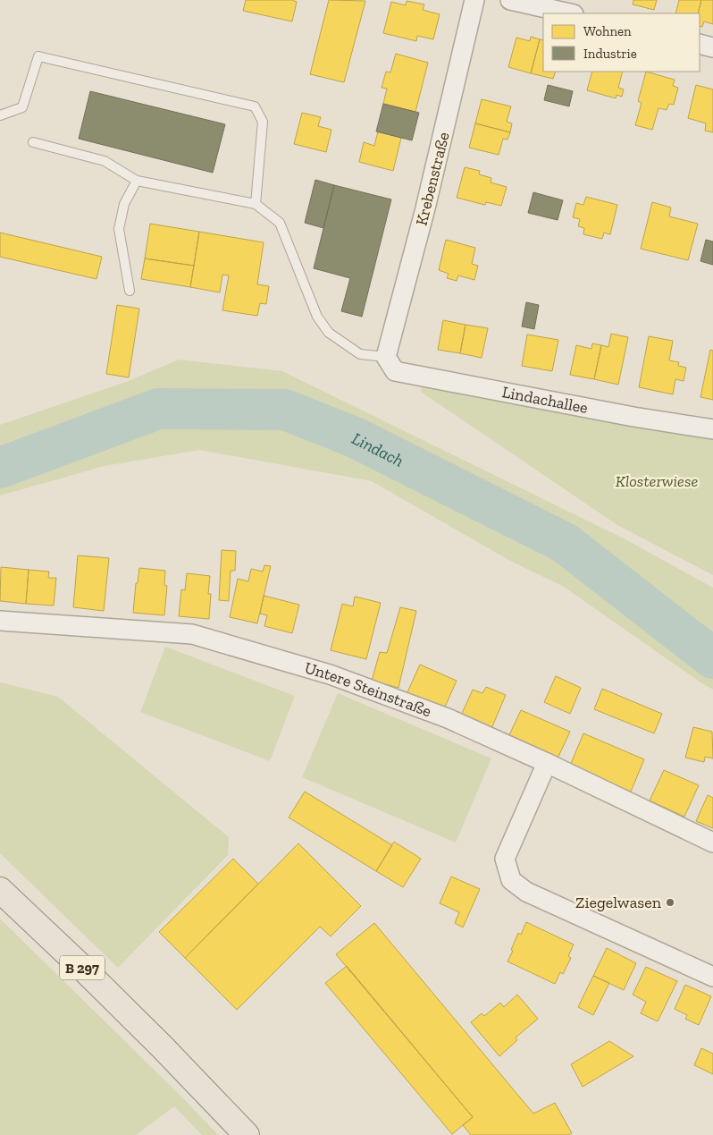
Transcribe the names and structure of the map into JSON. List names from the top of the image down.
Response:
{
  "streets": {
    "main road": ["B 297"],
    "street": ["Krebenstraße", "Lindachallee", "Untere Steinstraße"]
  },
  "crossings": [
    ["Krebenstraße", "Lindachallee"]
  ],
  "water": ["Lindach"],
  "parks": ["Klosterwiese"],
  "places": ["Ziegelwasen"],
  "legend": ["Wohnen", "Industrie"]
}
